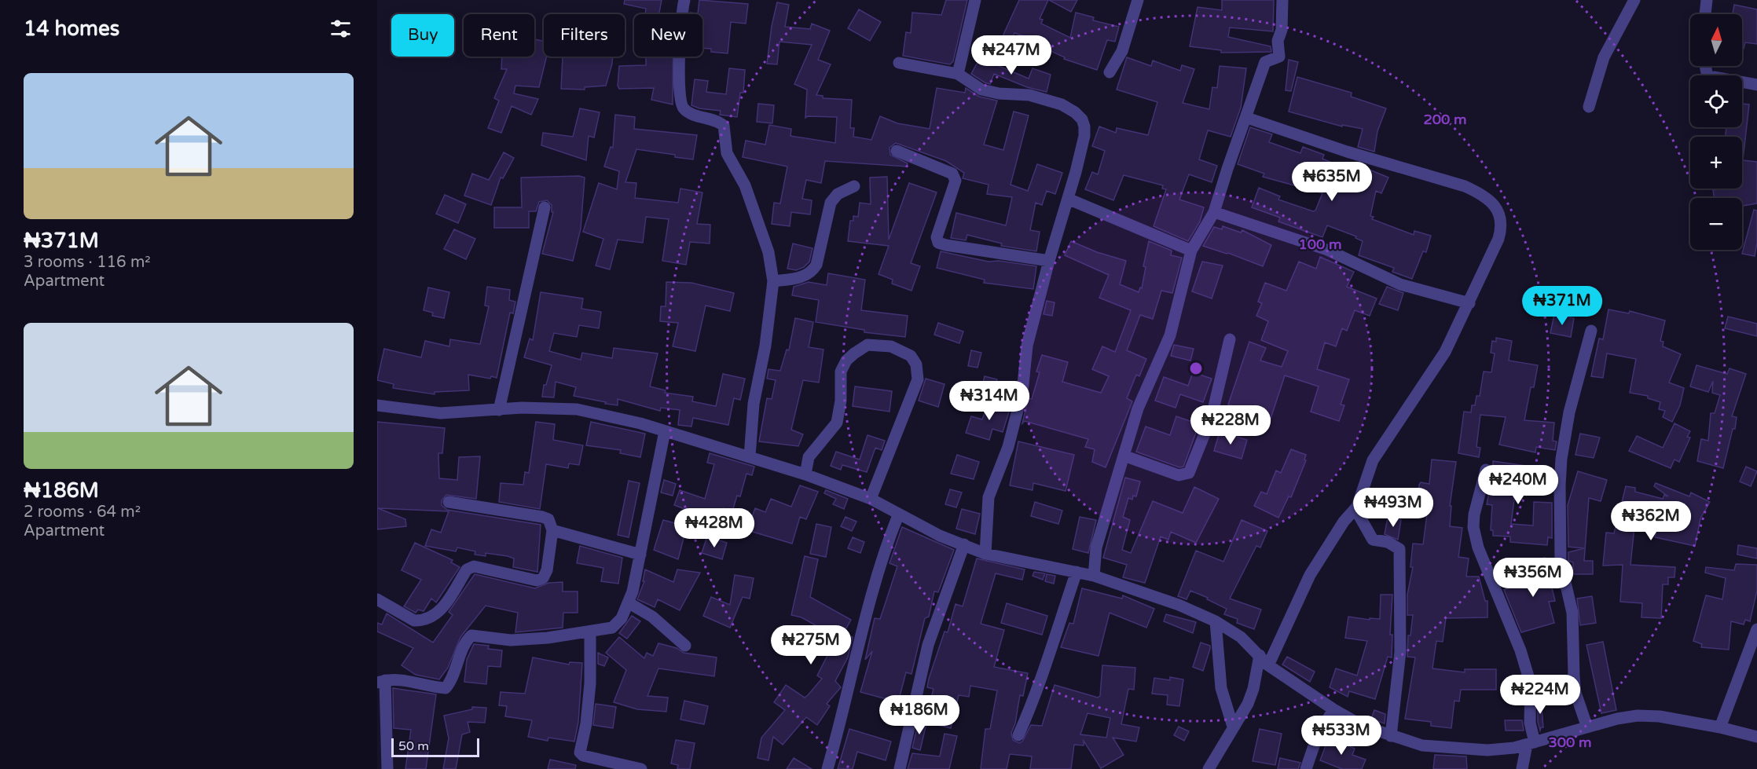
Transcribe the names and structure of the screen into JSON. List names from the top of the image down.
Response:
{
  "scale_bar": "50 m",
  "north": "top",
  "page": {
    "heading": "14 homes",
    "map_buttons": ["+", "−"],
    "chip": [
      "Buy",
      "Rent",
      "Filters",
      "New"
    ],
    "price": [
      "₦247M",
      "₦635M",
      "₦371M",
      "₦314M",
      "₦228M",
      "₦240M",
      "₦493M",
      "₦362M",
      "₦428M",
      "₦356M",
      "₦275M",
      "₦224M",
      "₦186M",
      "₦533M"
    ],
    "list": [
      {
        "name": "₦371M",
        "note": "3 rooms · 116 m² · Apartment"
      },
      {
        "name": "₦186M",
        "note": "2 rooms · 64 m² · Apartment"
      }
    ],
    "scale": "50 m"
  },
  "rings": ["200 m", "100 m", "300 m"]
}
